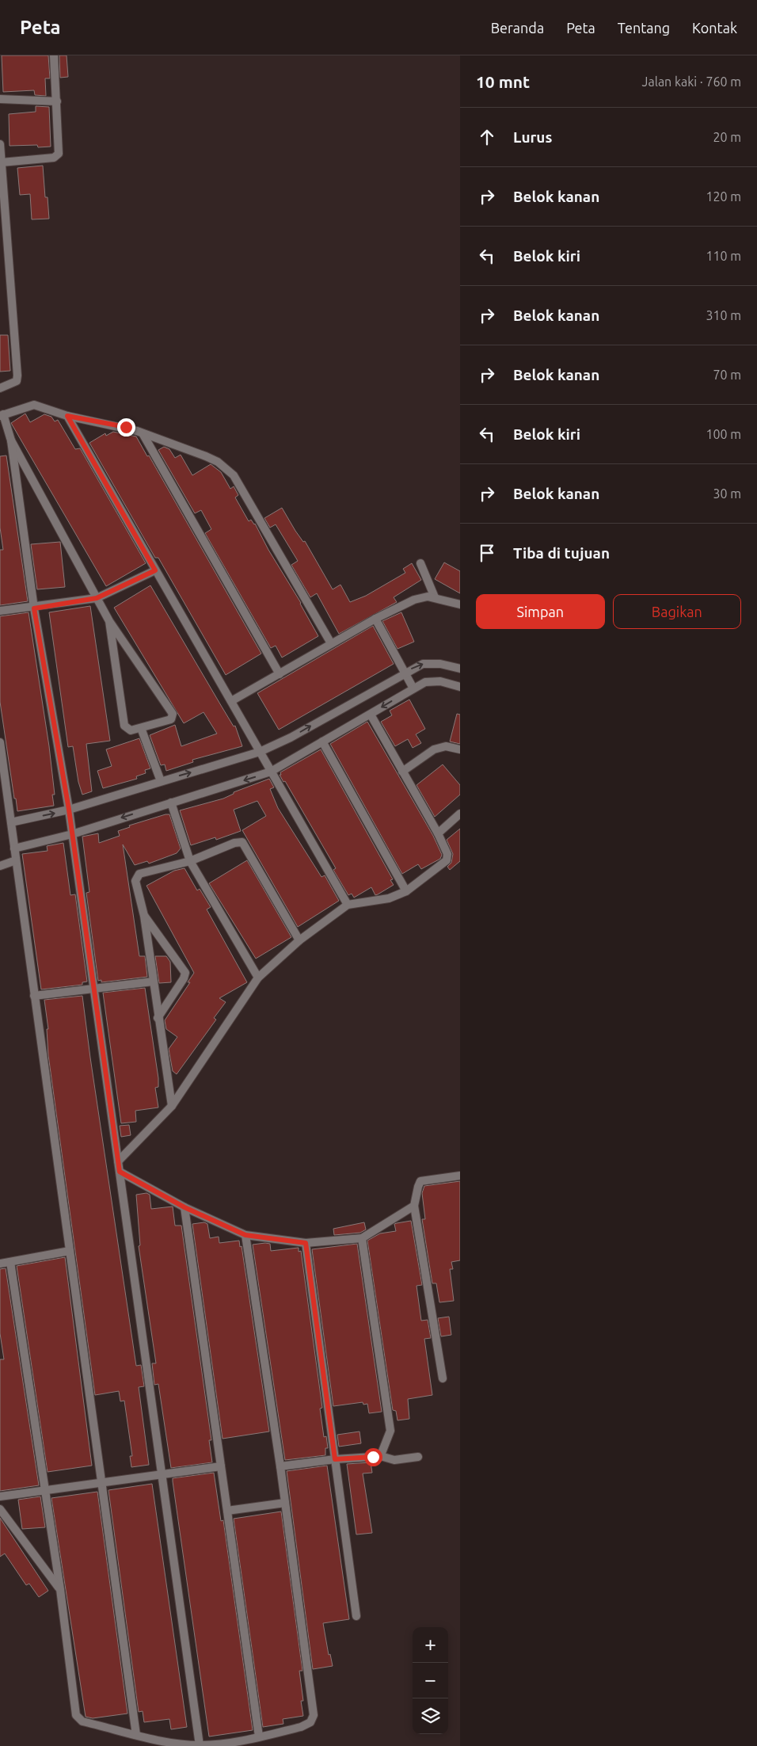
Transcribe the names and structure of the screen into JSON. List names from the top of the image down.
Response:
{
  "page": {
    "header": "Peta",
    "nav": [
      "Beranda",
      "Peta",
      "Tentang",
      "Kontak"
    ],
    "heading": ["10 mnt", "Jalan kaki · 760 m"],
    "list": [
      ["Lurus", "20 m"],
      ["Belok kanan", "120 m"],
      ["Belok kiri", "110 m"],
      ["Belok kanan", "310 m"],
      ["Belok kanan", "70 m"],
      ["Belok kiri", "100 m"],
      ["Belok kanan", "30 m"],
      "Tiba di tujuan"
    ],
    "buttons": ["Simpan", "Bagikan"],
    "map_buttons": ["+", "−"]
  }
}
